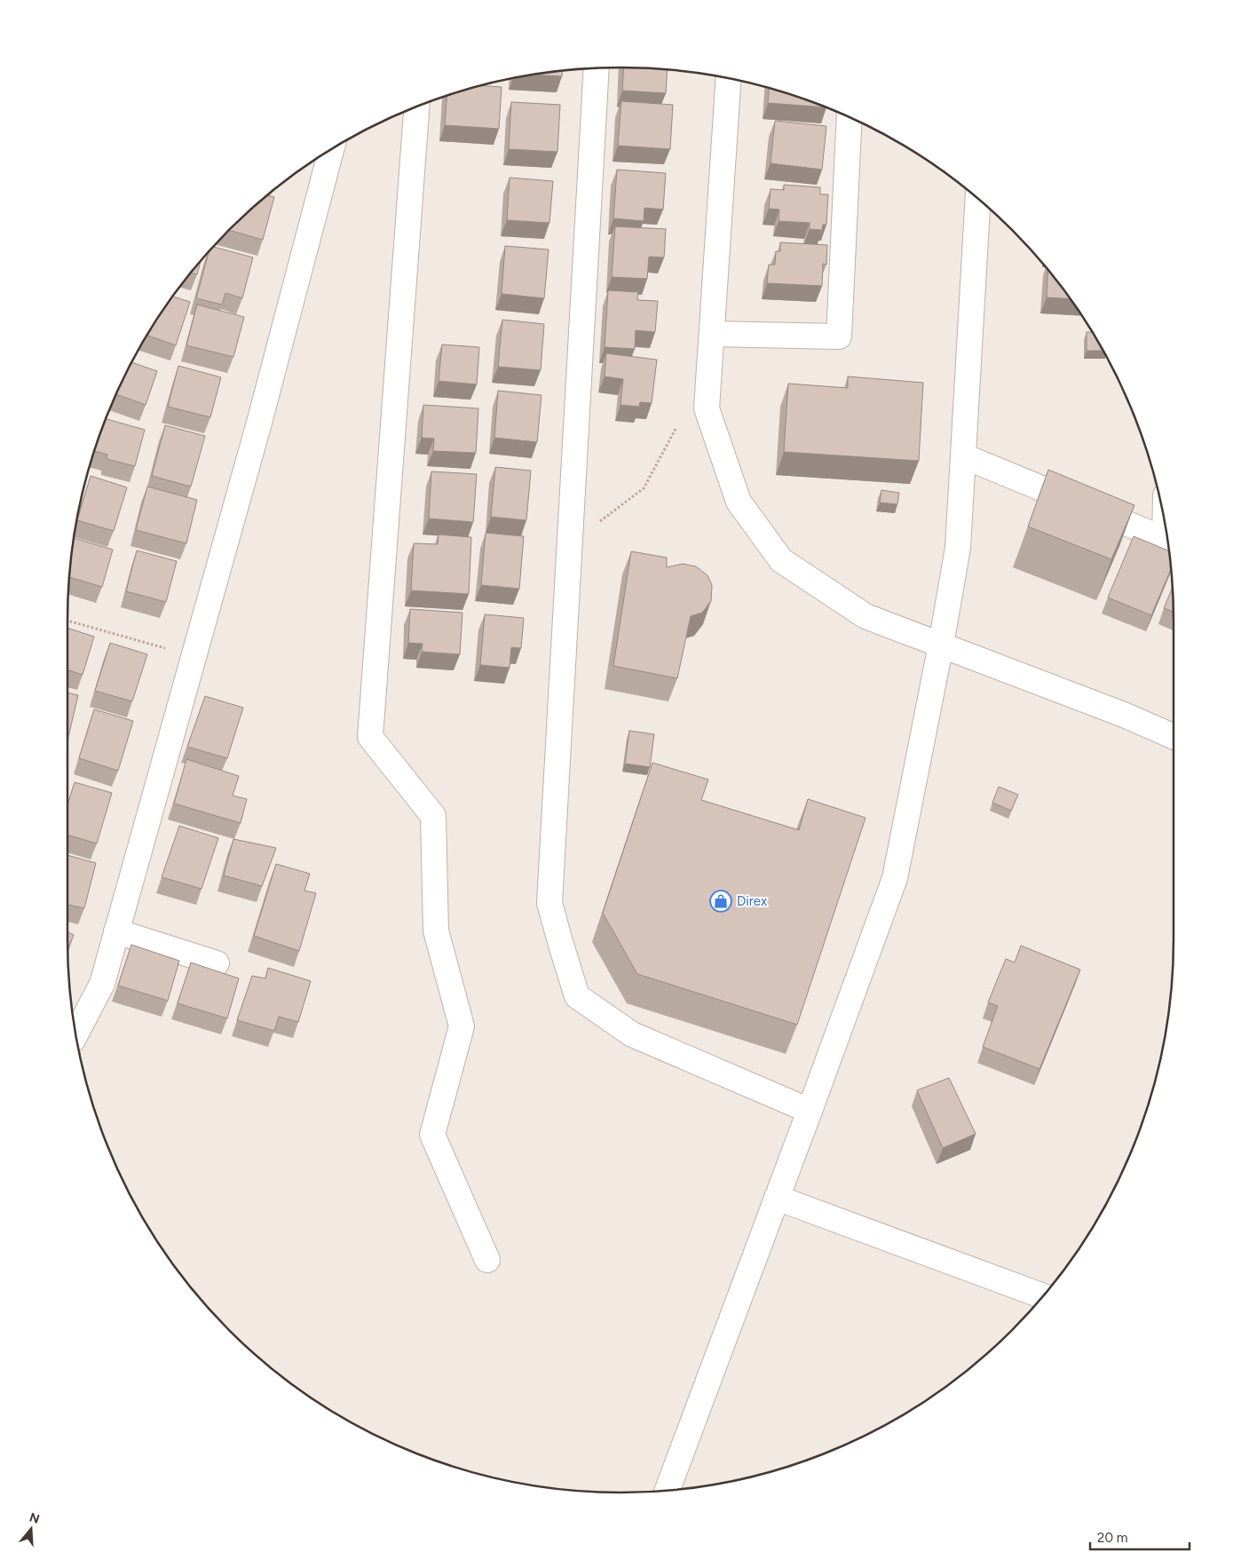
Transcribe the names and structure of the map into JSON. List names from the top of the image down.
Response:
{
  "places": {
    "shop": ["Direx"]
  },
  "scale_bar": "20 m",
  "north": "top"
}
